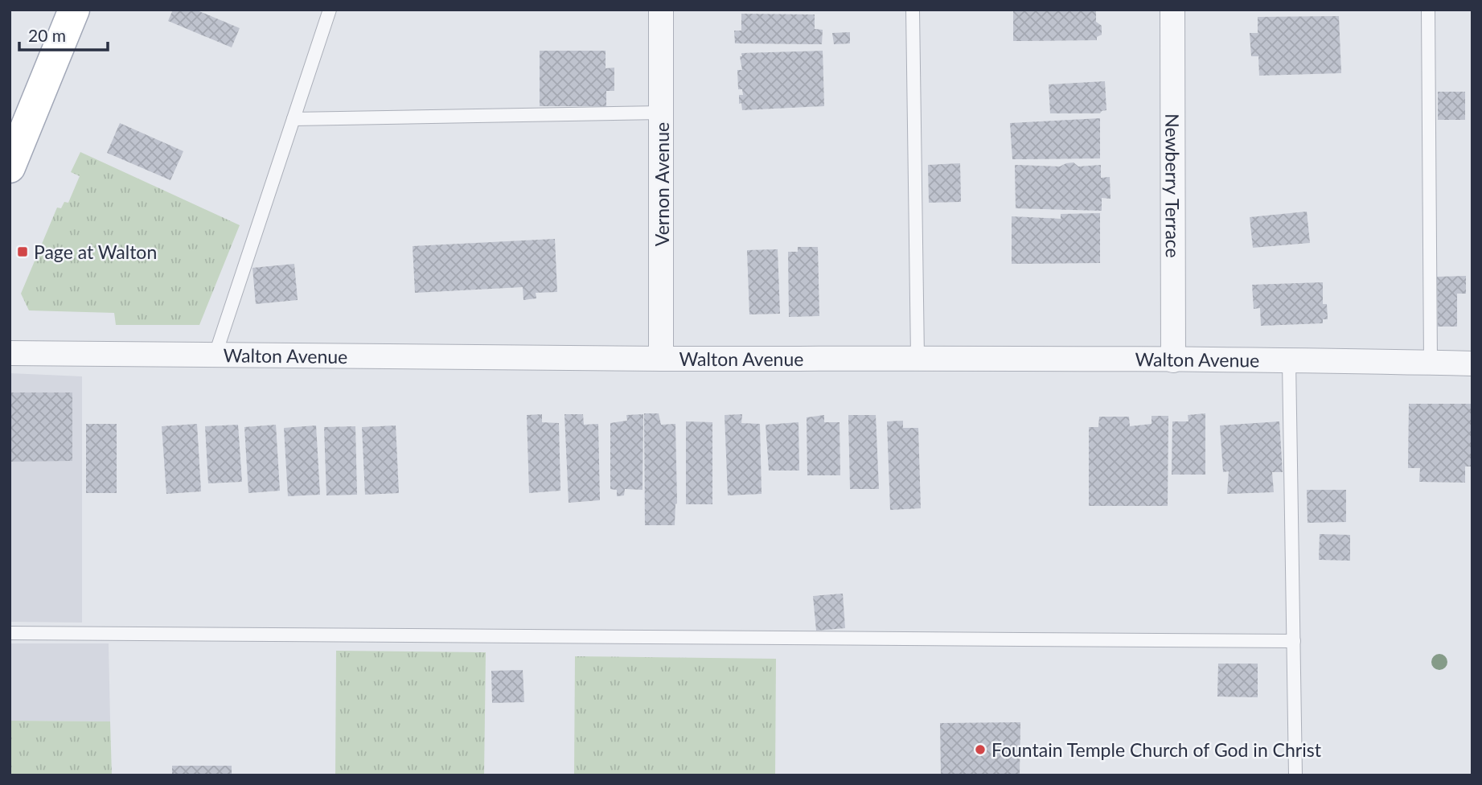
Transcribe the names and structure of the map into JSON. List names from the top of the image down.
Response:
{
  "streets": {
    "street": ["Vernon Avenue", "Newberry Terrace", "Walton Avenue"]
  },
  "crossings": [
    ["Vernon Avenue", "Walton Avenue"],
    ["Newberry Terrace", "Walton Avenue"]
  ],
  "places": {
    "transit": ["Page at Walton"],
    "other": ["Fountain Temple Church of God in Christ"]
  },
  "scale_bar": "20 m"
}
